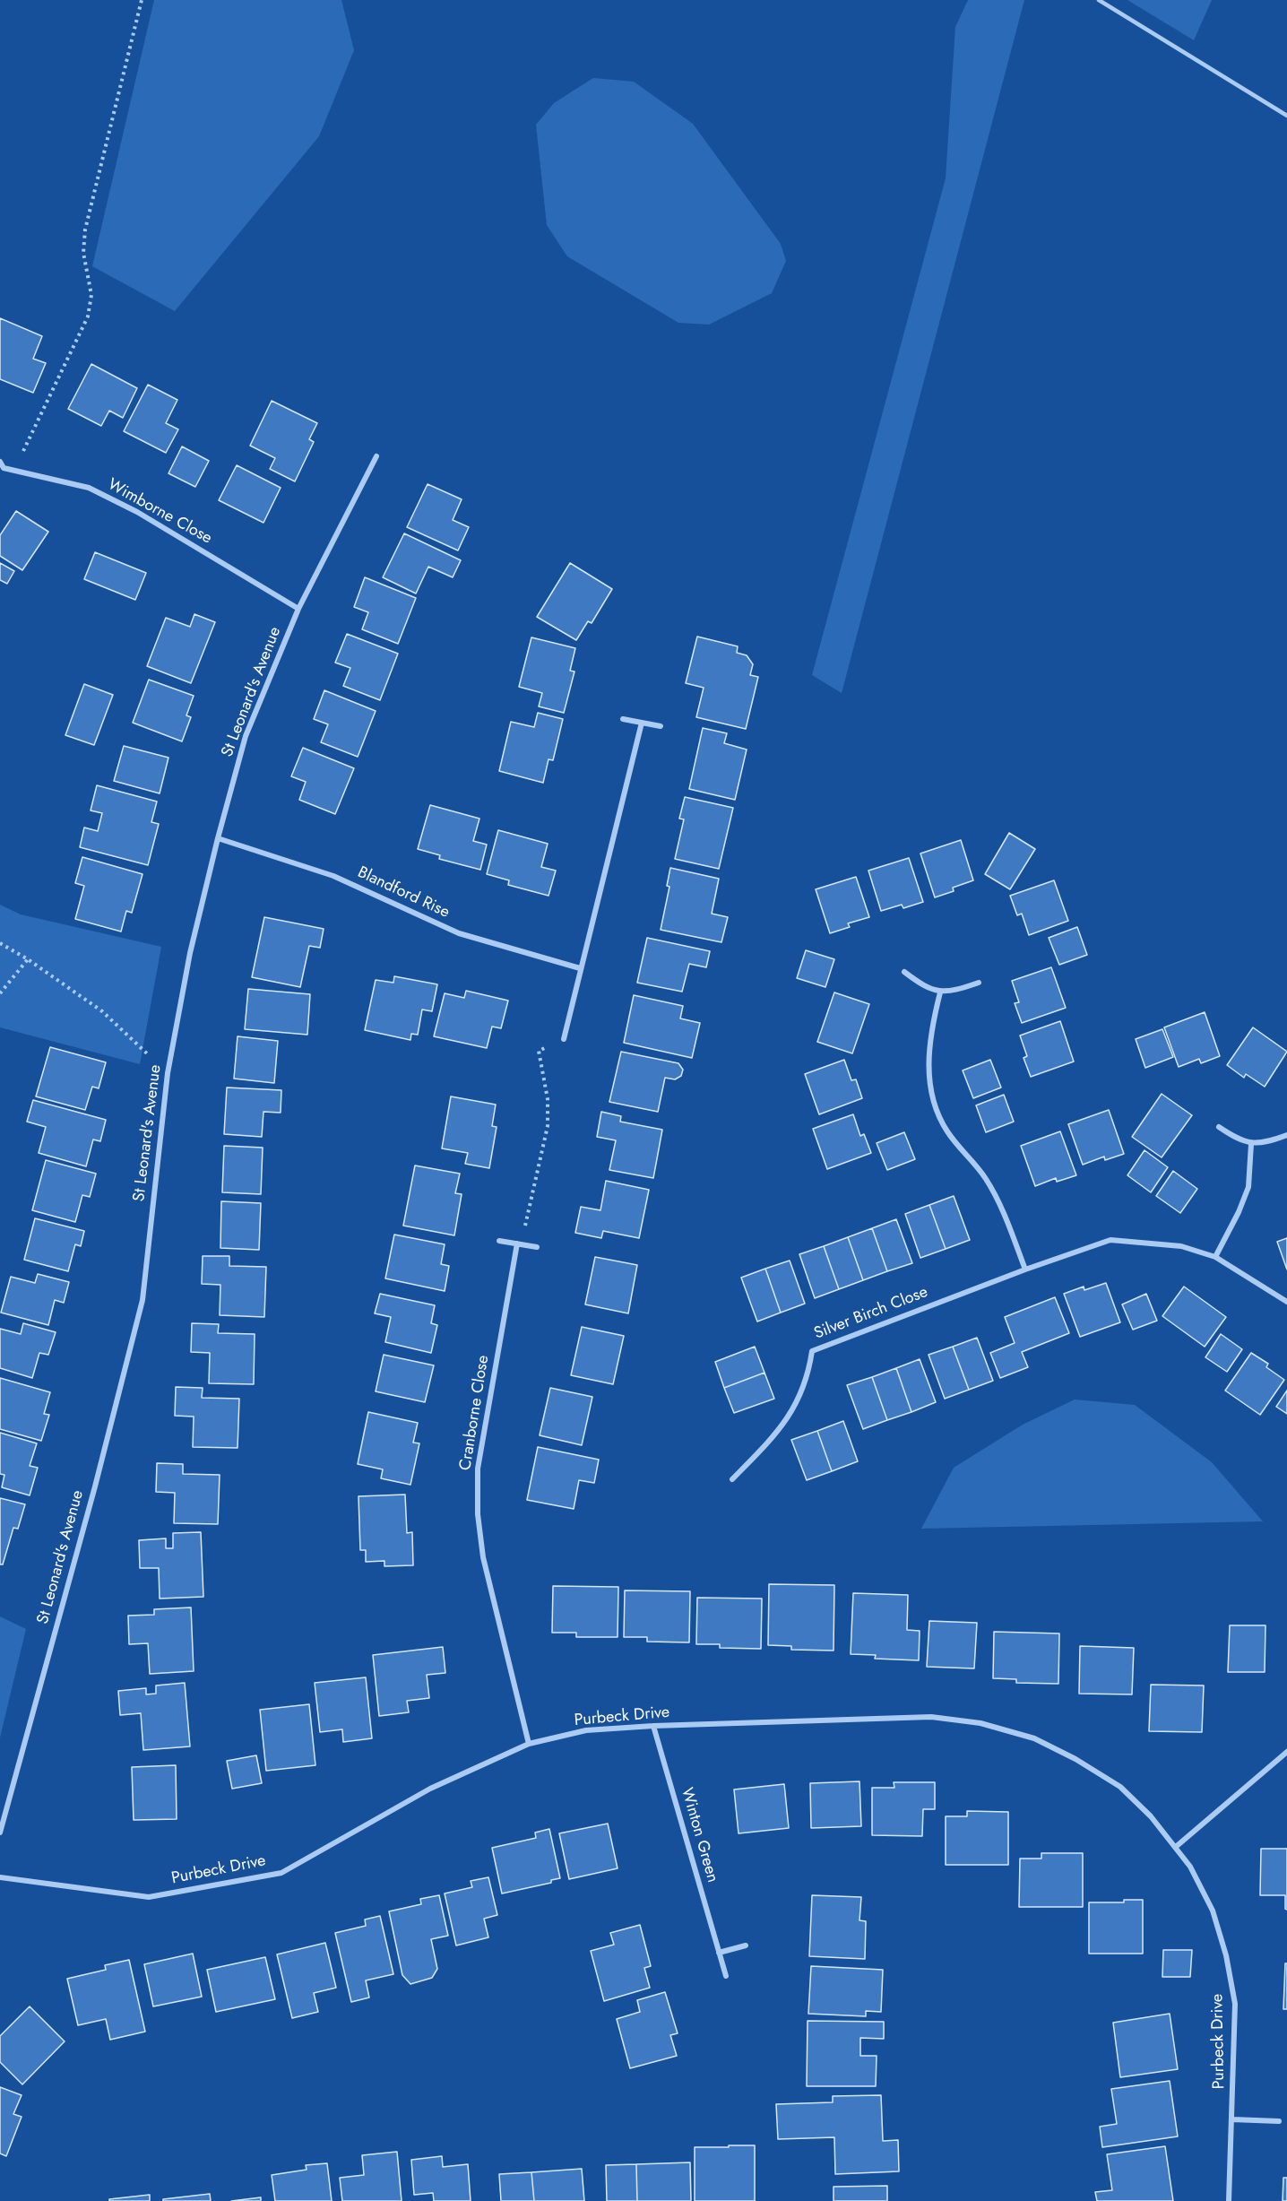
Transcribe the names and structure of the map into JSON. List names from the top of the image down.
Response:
{
  "streets": {
    "street": [
      "Wimborne Close",
      "St Leonard's Avenue",
      "Blandford Rise",
      "Silver Birch Close",
      "Cranborne Close",
      "Purbeck Drive",
      "Winton Green"
    ]
  },
  "crossings": [
    ["Wimborne Close", "St Leonard's Avenue"],
    ["St Leonard's Avenue", "Blandford Rise"],
    ["Cranborne Close", "Purbeck Drive"],
    ["Purbeck Drive", "Winton Green"]
  ]
}
